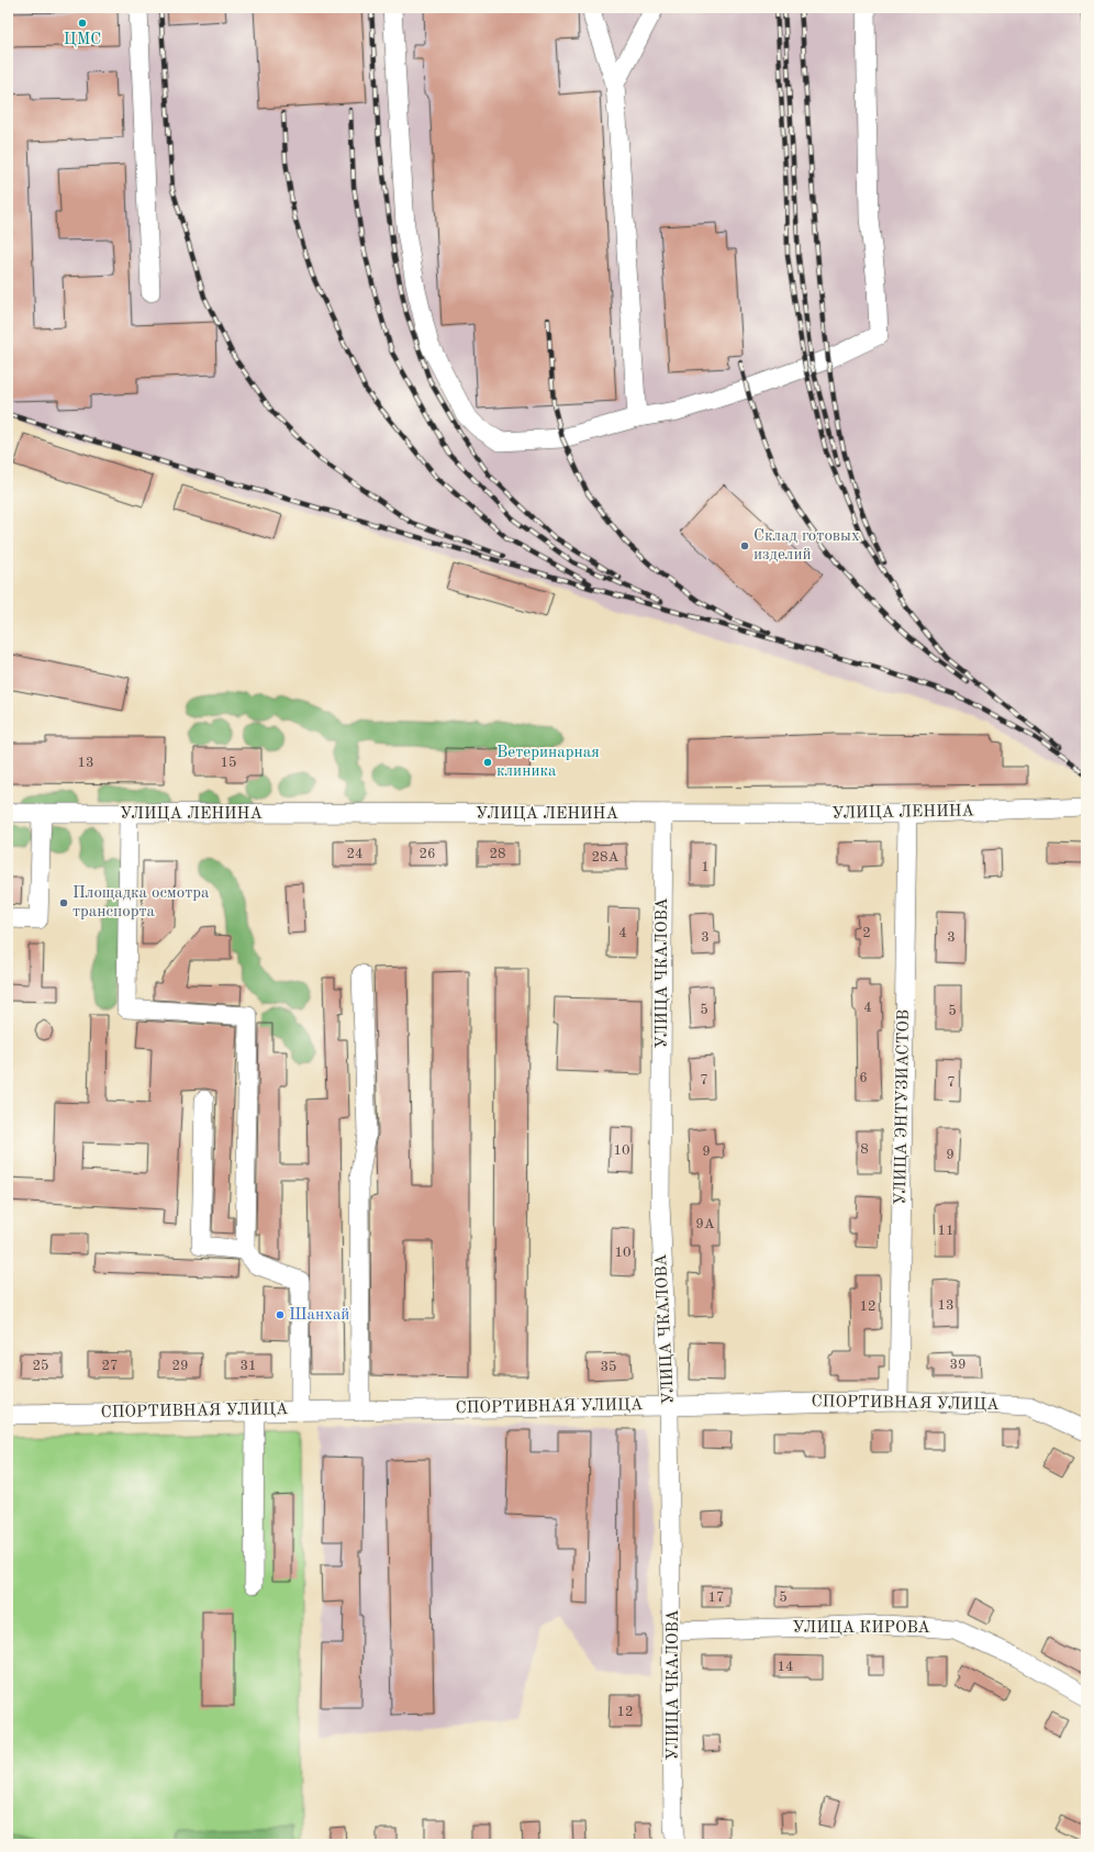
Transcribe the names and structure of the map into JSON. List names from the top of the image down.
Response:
{
  "streets": {
    "street": [
      "УЛИЦА ЛЕНИНА",
      "УЛИЦА ЧКАЛОВА",
      "УЛИЦА ЭНТУЗИАСТОВ",
      "СПОРТИВНАЯ УЛИЦА",
      "УЛИЦА КИРОВА"
    ]
  },
  "crossings": [
    ["УЛИЦА ЛЕНИНА", "УЛИЦА ЧКАЛОВА"],
    ["УЛИЦА ЛЕНИНА", "УЛИЦА ЭНТУЗИАСТОВ"],
    ["УЛИЦА ЧКАЛОВА", "СПОРТИВНАЯ УЛИЦА"],
    ["УЛИЦА ЧКАЛОВА", "УЛИЦА КИРОВА"],
    ["УЛИЦА ЭНТУЗИАСТОВ", "СПОРТИВНАЯ УЛИЦА"]
  ],
  "places": [
    "ЦМС",
    "Склад готовых изделий",
    "Ветеринарная клиника",
    "Площадка осмотра транспорта",
    "Шанхай"
  ],
  "house_numbers": [
    "13",
    "15",
    "24",
    "26",
    "28",
    "28А",
    "1",
    "4",
    "2",
    "3",
    "3",
    "4",
    "5",
    "5",
    "6",
    "7",
    "7",
    "8",
    "10",
    "9",
    "9",
    "9А",
    "11",
    "10",
    "13",
    "12",
    "39",
    "25",
    "27",
    "29",
    "31",
    "35",
    "17",
    "5",
    "14",
    "12"
  ]
}
